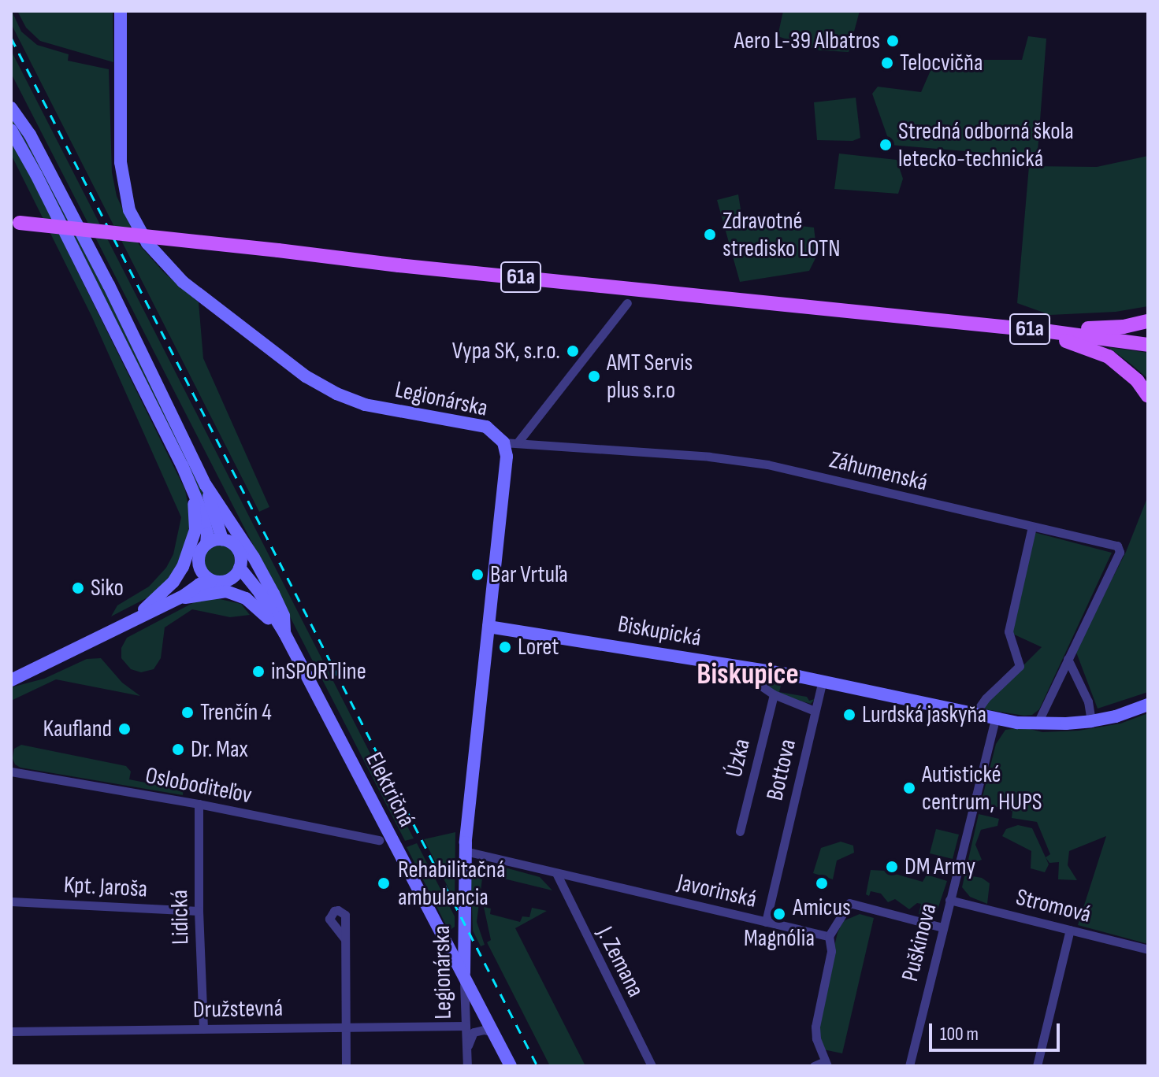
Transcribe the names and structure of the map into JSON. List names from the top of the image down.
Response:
{
  "streets": {
    "main road": ["61a"],
    "street": [
      "Legionárska",
      "Záhumenská",
      "Biskupická",
      "Úzka",
      "Bottova",
      "Osloboditeľov",
      "Električná",
      "Kpt. Jaroša",
      "Javorinská",
      "Stromová",
      "Lidická",
      "Puškinova",
      "J. Zemana",
      "Družstevná"
    ]
  },
  "crossings": [
    ["Legionárska", "Záhumenská"],
    ["Legionárska", "Biskupická"],
    ["Legionárska", "Električná"],
    ["Legionárska", "Javorinská"],
    ["Legionárska", "Družstevná"],
    ["Záhumenská", "Biskupická"],
    ["Biskupická", "Bottova"],
    ["Biskupická", "Puškinova"],
    ["Úzka", "Bottova"],
    ["Bottova", "Javorinská"],
    ["Osloboditeľov", "Lidická"],
    ["Kpt. Jaroša", "Lidická"],
    ["Javorinská", "J. Zemana"],
    ["Stromová", "Puškinova"],
    ["Lidická", "Družstevná"]
  ],
  "districts": ["Biskupice"],
  "places": [
    "Aero L-39 Albatros",
    "Telocvičňa",
    "Stredná odborná škola letecko-technická",
    "Zdravotné stredisko LOTN",
    "Vypa SK, s.r.o.",
    "AMT Servis plus s.r.o",
    "Bar Vrtuľa",
    "Siko",
    "Loret",
    "inSPORTline",
    "Trenčín 4",
    "Lurdská jaskyňa",
    "Kaufland",
    "Dr. Max",
    "Autistické centrum, HUPS",
    "DM Army",
    "Rehabilitačná ambulancia",
    "Amicus",
    "Magnólia"
  ],
  "scale_bar": "100 m"
}
